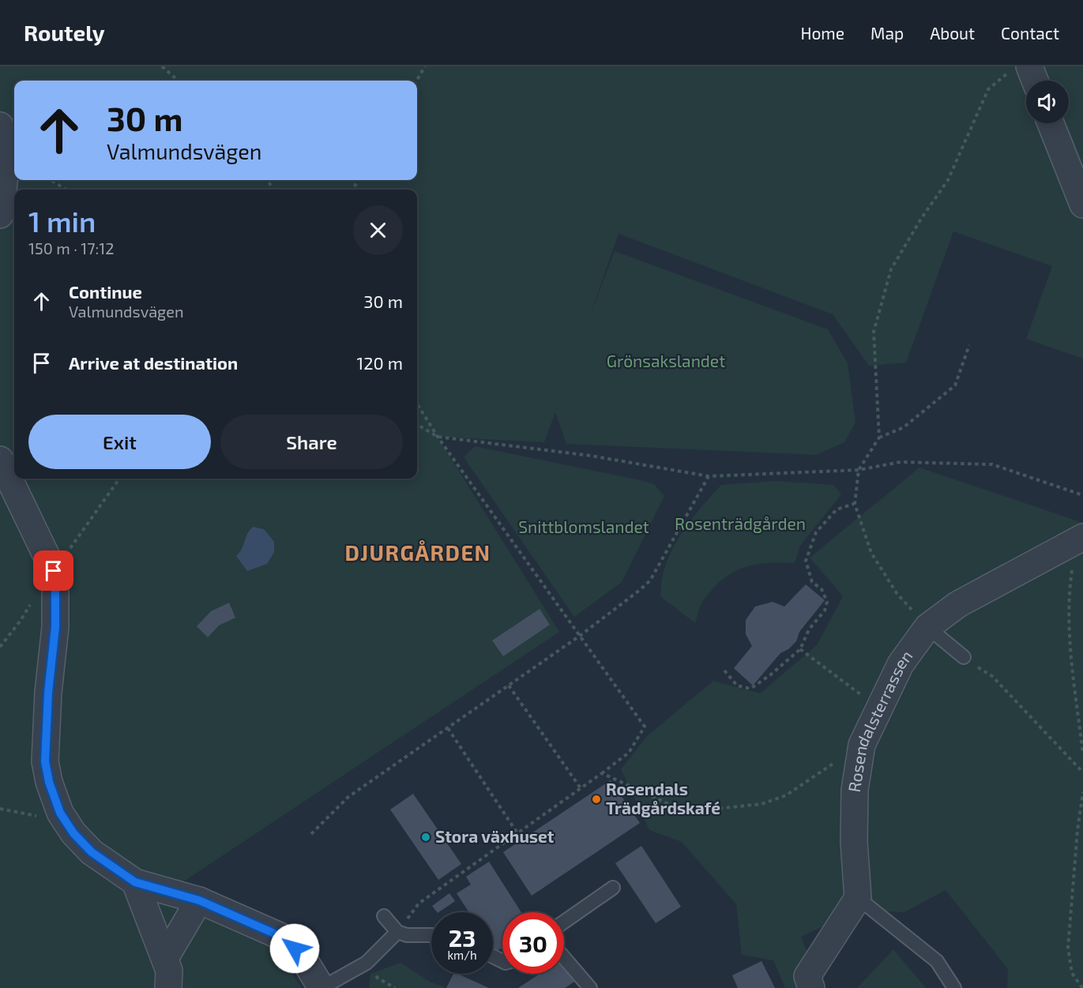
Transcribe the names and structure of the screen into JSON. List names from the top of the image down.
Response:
{
  "streets": {
    "street": ["Rosendalsterrassen"]
  },
  "districts": ["DJURGÅRDEN"],
  "parks": ["Grönsakslandet", "Rosenträdgården", "Snittblomslandet"],
  "places": ["Rosendals Trädgårdskafé", "Stora växhuset"],
  "page": {
    "header": "Routely",
    "nav": [
      "Home",
      "Map",
      "About",
      "Contact"
    ],
    "turn": ["30 m", "Valmundsvägen"],
    "heading": ["1 min", "150 m · 17:12"],
    "list": [
      {
        "name": "Continue",
        "note": "Valmundsvägen",
        "value": "30 m"
      },
      {
        "name": "Arrive at destination",
        "value": "120 m"
      }
    ],
    "buttons": ["Exit", "Share"],
    "speed": "23 km/h",
    "limit": "30"
  }
}
